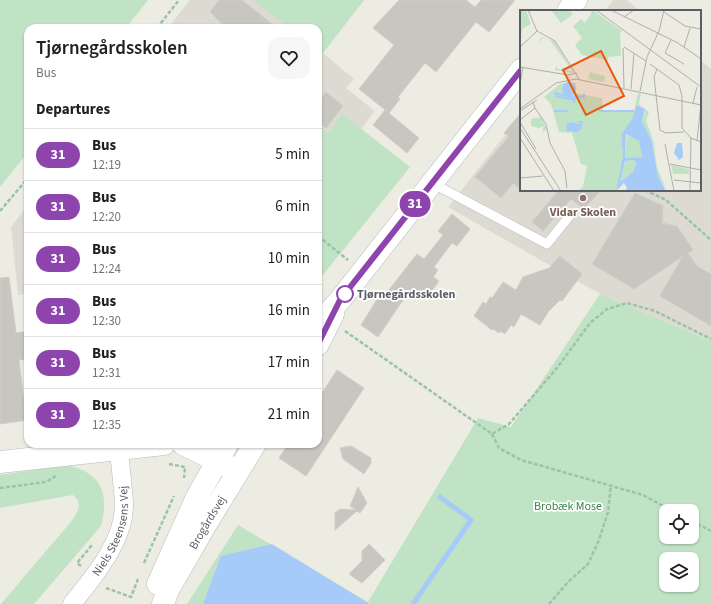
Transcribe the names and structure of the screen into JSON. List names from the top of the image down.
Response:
{
  "streets": {
    "street": ["Brogårdsvej", "Niels Steensens Vej"]
  },
  "parks": ["Brobæk Mose"],
  "places": ["Vidar Skolen", "Tjørnegårdsskolen"],
  "lines": ["bus line 31"],
  "page": {
    "on_map": "31",
    "heading": [
      ["Tjørnegårdsskolen", "Bus"],
      "Departures"
    ],
    "list": [
      {
        "mark": "31",
        "name": "Bus",
        "note": "12:19",
        "value": "5 min"
      },
      {
        "mark": "31",
        "name": "Bus",
        "note": "12:20",
        "value": "6 min"
      },
      {
        "mark": "31",
        "name": "Bus",
        "note": "12:24",
        "value": "10 min"
      },
      {
        "mark": "31",
        "name": "Bus",
        "note": "12:30",
        "value": "16 min"
      },
      {
        "mark": "31",
        "name": "Bus",
        "note": "12:31",
        "value": "17 min"
      },
      {
        "mark": "31",
        "name": "Bus",
        "note": "12:35",
        "value": "21 min"
      }
    ]
  }
}
